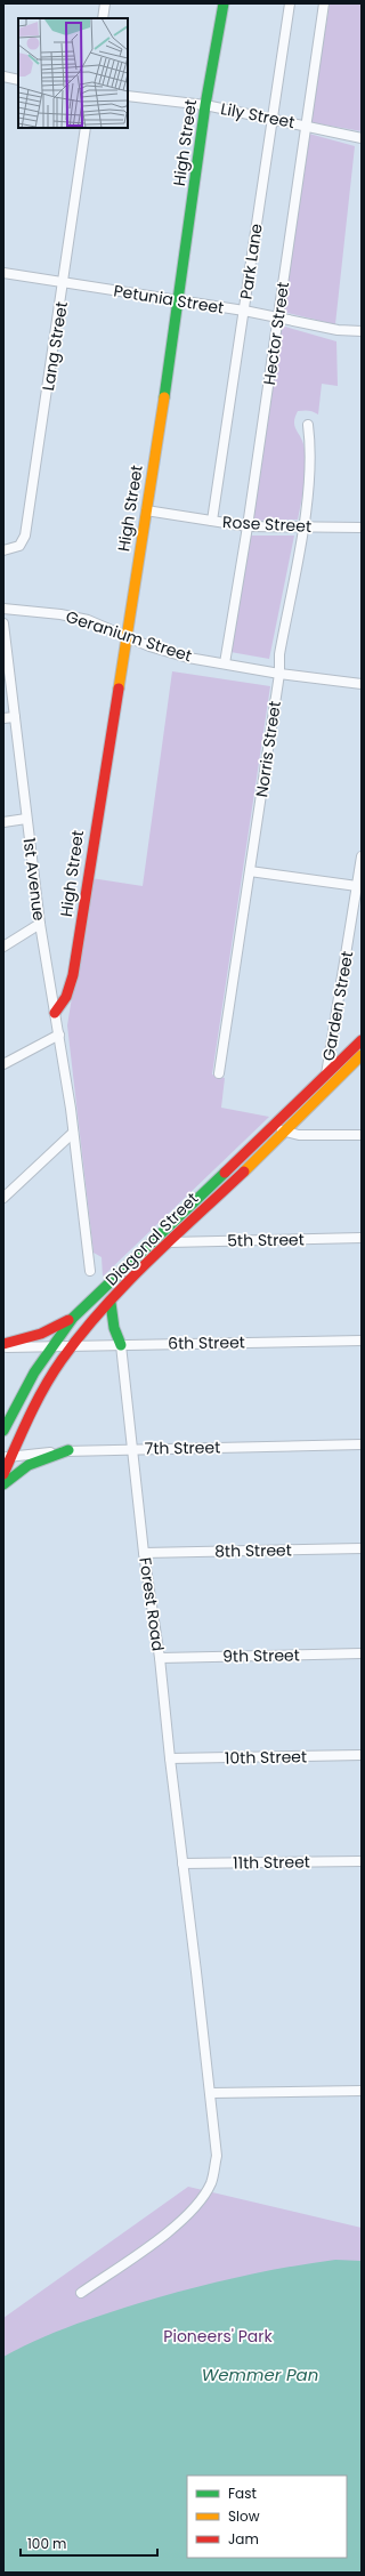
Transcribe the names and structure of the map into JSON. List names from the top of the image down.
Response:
{
  "streets": {
    "main road": ["High Street", "Diagonal Street"],
    "street": [
      "Lily Street",
      "Park Lane",
      "Petunia Street",
      "Hector Street",
      "Lang Street",
      "Rose Street",
      "Geranium Street",
      "Norris Street",
      "1st Avenue",
      "Garden Street",
      "5th Street",
      "6th Street",
      "7th Street",
      "8th Street",
      "Forest Road",
      "9th Street",
      "10th Street",
      "11th Street"
    ]
  },
  "crossings": [
    ["Lily Street", "High Street"],
    ["Lily Street", "Park Lane"],
    ["Lily Street", "Hector Street"],
    ["High Street", "Petunia Street"],
    ["High Street", "Rose Street"],
    ["High Street", "Geranium Street"],
    ["High Street", "1st Avenue"],
    ["Park Lane", "Petunia Street"],
    ["Park Lane", "Rose Street"],
    ["Petunia Street", "Hector Street"],
    ["Petunia Street", "Lang Street"],
    ["Hector Street", "Rose Street"],
    ["Hector Street", "Geranium Street"],
    ["Rose Street", "Norris Street"],
    ["Geranium Street", "Norris Street"],
    ["Garden Street", "Diagonal Street"],
    ["Diagonal Street", "5th Street"],
    ["Diagonal Street", "6th Street"],
    ["Diagonal Street", "7th Street"],
    ["6th Street", "Forest Road"],
    ["7th Street", "Forest Road"],
    ["8th Street", "Forest Road"],
    ["Forest Road", "9th Street"],
    ["Forest Road", "10th Street"],
    ["Forest Road", "11th Street"]
  ],
  "water": ["Wemmer Pan"],
  "parks": ["Pioneers' Park"],
  "legend": ["Fast", "Slow", "Jam"],
  "scale_bar": "100 m"
}
